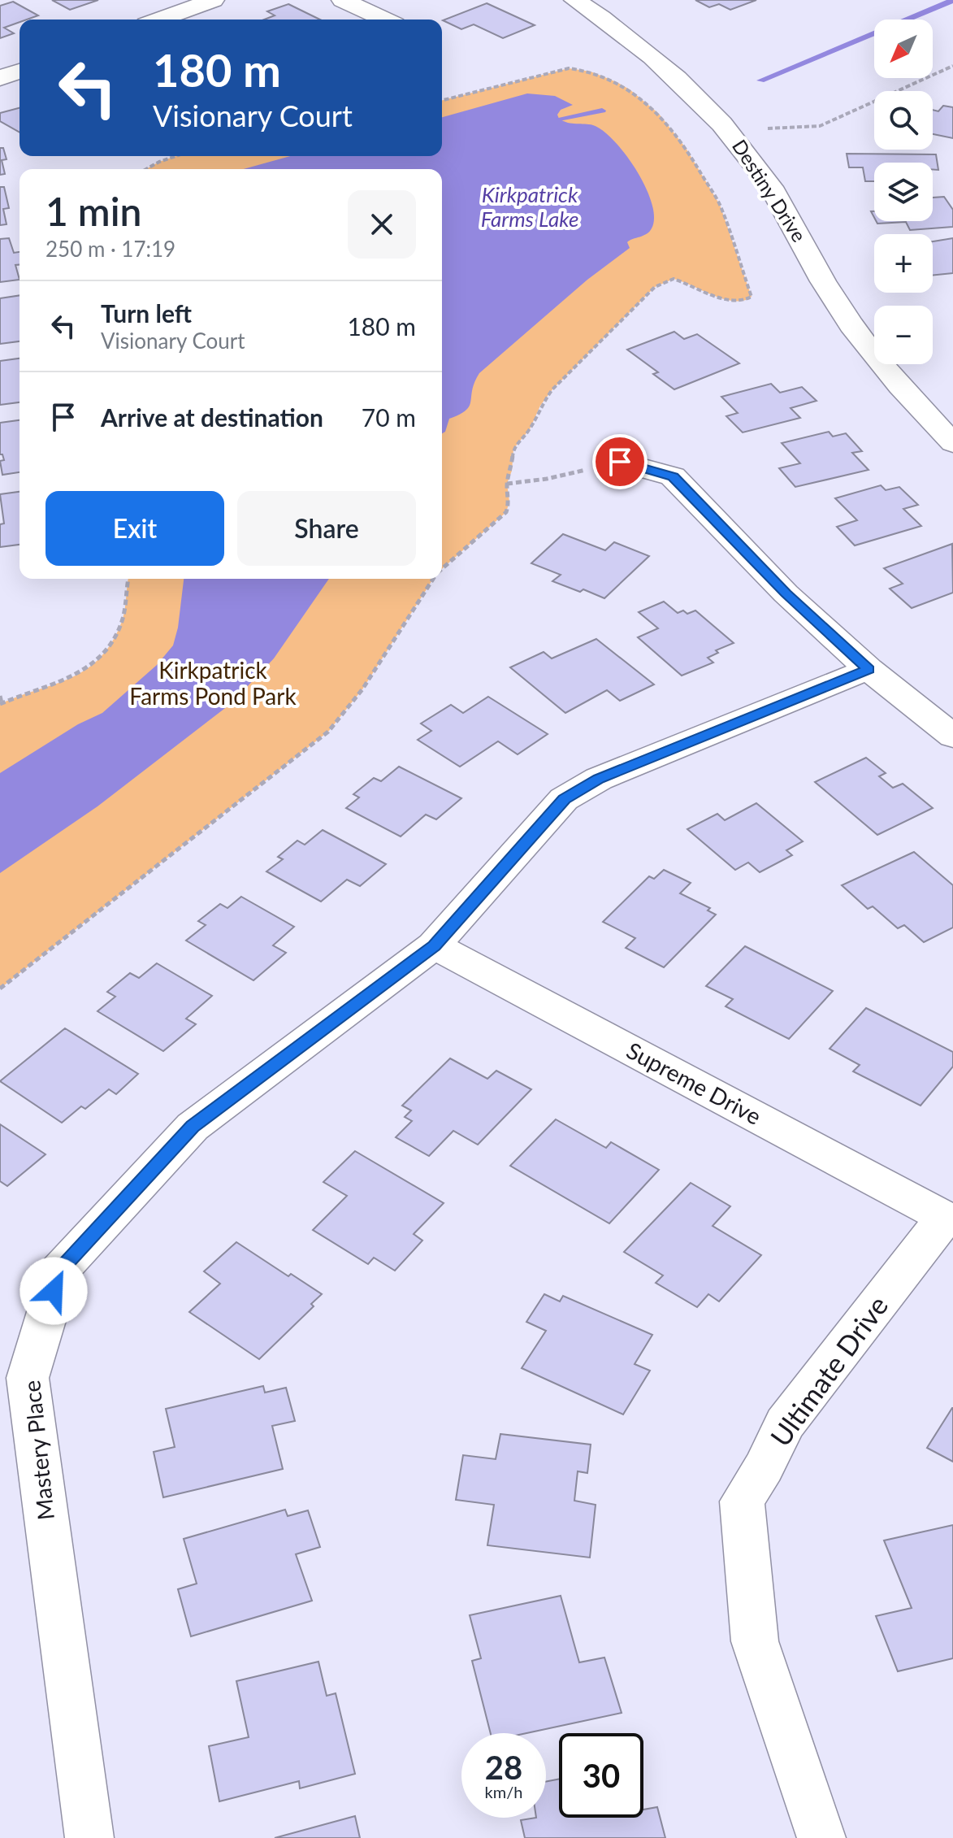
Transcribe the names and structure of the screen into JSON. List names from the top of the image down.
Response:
{
  "streets": {
    "street": [
      "Destiny Drive",
      "Supreme Drive",
      "Ultimate Drive",
      "Mastery Place"
    ]
  },
  "crossings": [
    ["Supreme Drive", "Ultimate Drive"],
    ["Supreme Drive", "Mastery Place"]
  ],
  "water": ["Kirkpatrick Farms Lake"],
  "parks": ["Kirkpatrick Farms Pond Park"],
  "north": "bottom left",
  "page": {
    "map_buttons": ["+", "−"],
    "turn": ["180 m", "Visionary Court"],
    "heading": ["1 min", "250 m · 17:19"],
    "list": [
      {
        "name": "Turn left",
        "note": "Visionary Court",
        "value": "180 m"
      },
      {
        "name": "Arrive at destination",
        "value": "70 m"
      }
    ],
    "buttons": ["Exit", "Share"],
    "speed": "28 km/h",
    "limit": "30"
  }
}
